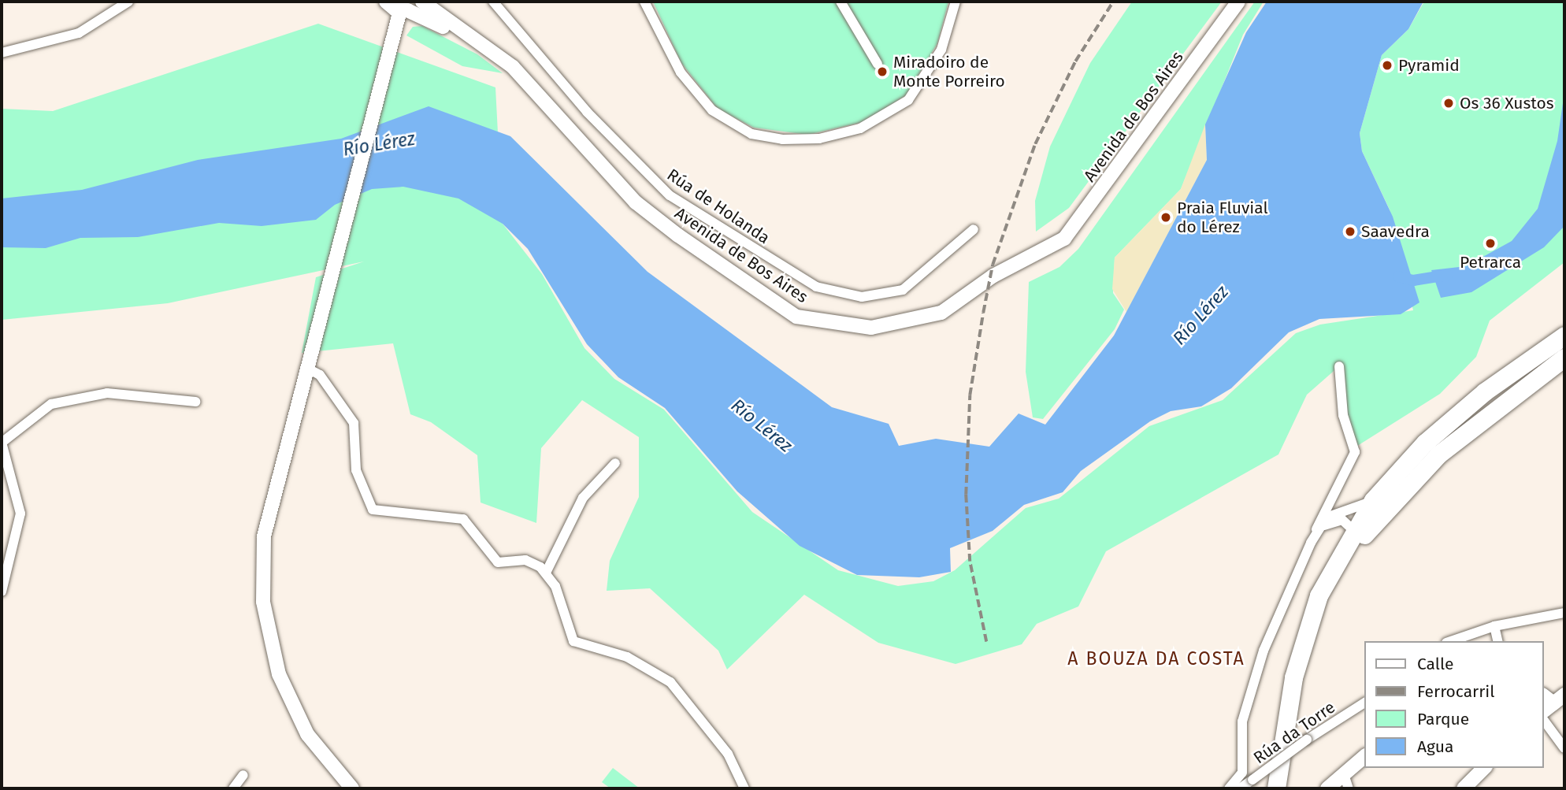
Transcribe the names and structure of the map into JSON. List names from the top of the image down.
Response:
{
  "streets": {
    "street": ["Avenida de Bos Aires", "Rúa de Holanda", "Rúa da Torre"]
  },
  "districts": ["A BOUZA DA COSTA"],
  "water": ["Río Lérez"],
  "places": [
    "Pyramid",
    "Miradoiro de Monte Porreiro",
    "Os 36 Xustos",
    "Praia Fluvial do Lérez",
    "Saavedra",
    "Petrarca"
  ],
  "legend": [
    "Calle",
    "Ferrocarril",
    "Parque",
    "Agua"
  ]
}
